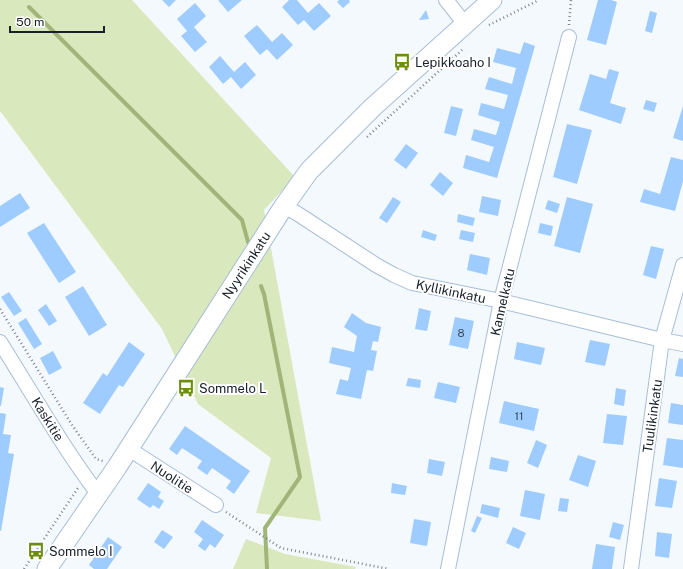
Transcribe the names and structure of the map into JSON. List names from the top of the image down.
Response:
{
  "streets": {
    "street": [
      "Nyyrikinkatu",
      "Kyllikinkatu",
      "Kannelkatu",
      "Tuulikinkatu",
      "Kaskitie",
      "Nuolitie"
    ]
  },
  "crossings": [
    ["Nyyrikinkatu", "Kyllikinkatu"],
    ["Nyyrikinkatu", "Kaskitie"],
    ["Nyyrikinkatu", "Nuolitie"],
    ["Kyllikinkatu", "Kannelkatu"],
    ["Kyllikinkatu", "Tuulikinkatu"]
  ],
  "places": {
    "bus stop": ["Lepikkoaho I", "Sommelo L", "Sommelo I"]
  },
  "house_numbers": ["8", "11"],
  "scale_bar": "50 m"
}
